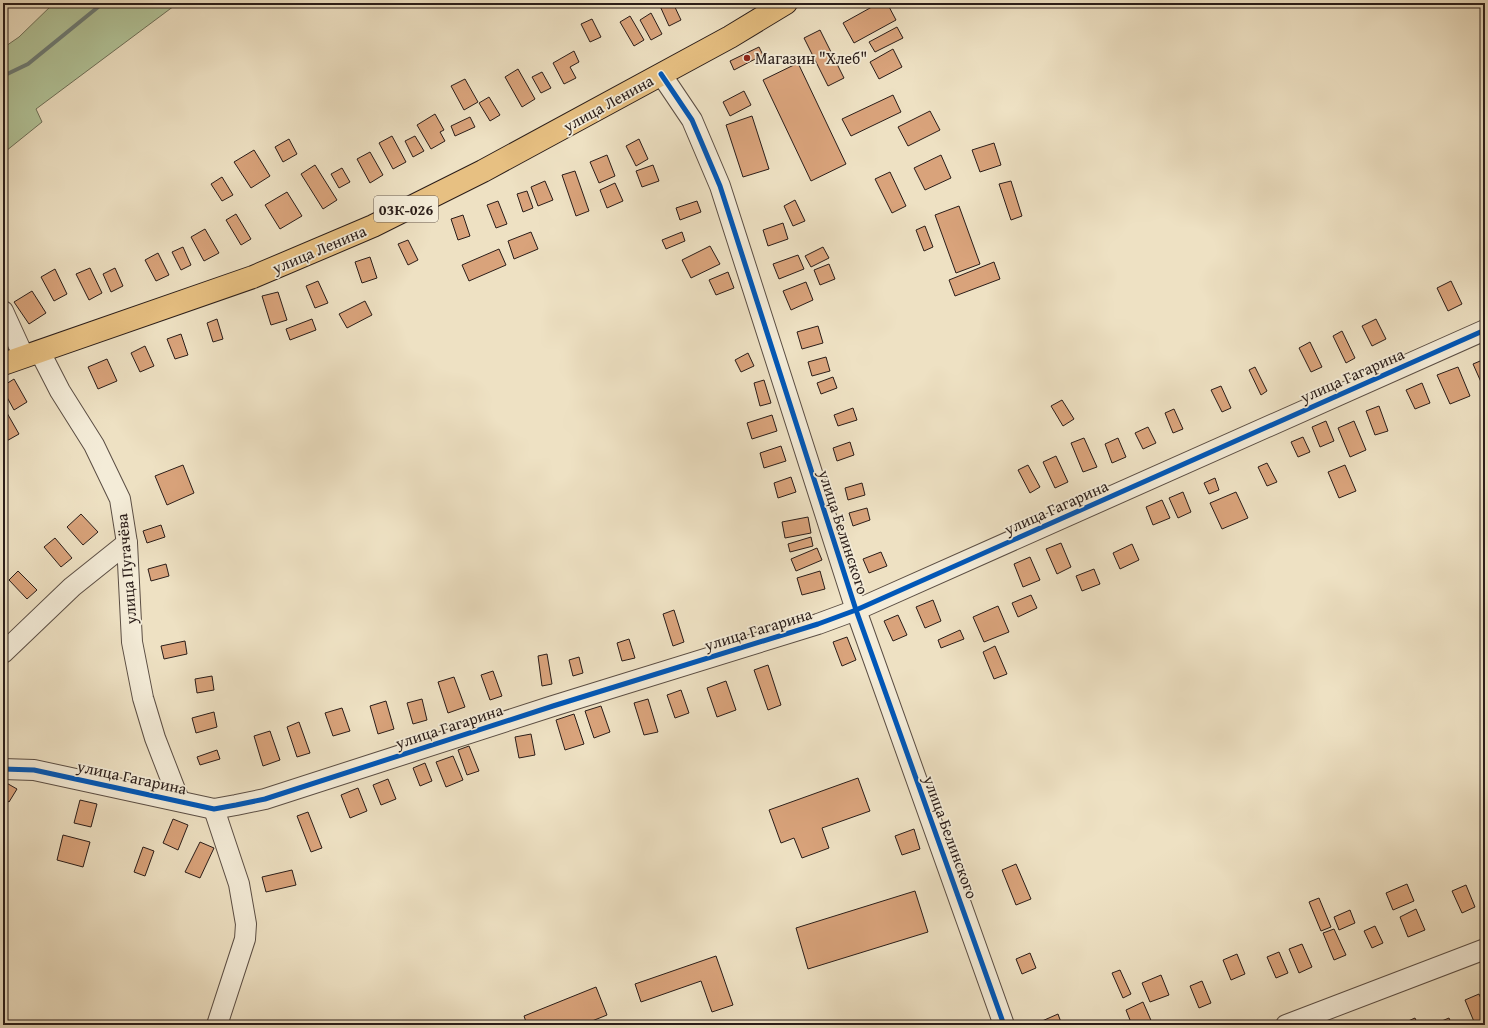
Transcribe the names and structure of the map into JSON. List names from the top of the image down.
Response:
{
  "streets": {
    "main road": ["улица Ленина", "03К-026"],
    "street": ["улица Гагарина", "улица Белинского", "улица Пугачёва"]
  },
  "crossings": [
    ["улица Ленина", "улица Белинского"],
    ["улица Ленина", "улица Пугачёва"],
    ["улица Гагарина", "улица Белинского"],
    ["улица Гагарина", "улица Пугачёва"]
  ],
  "places": ["Магазин \"Хлеб\""]
}
